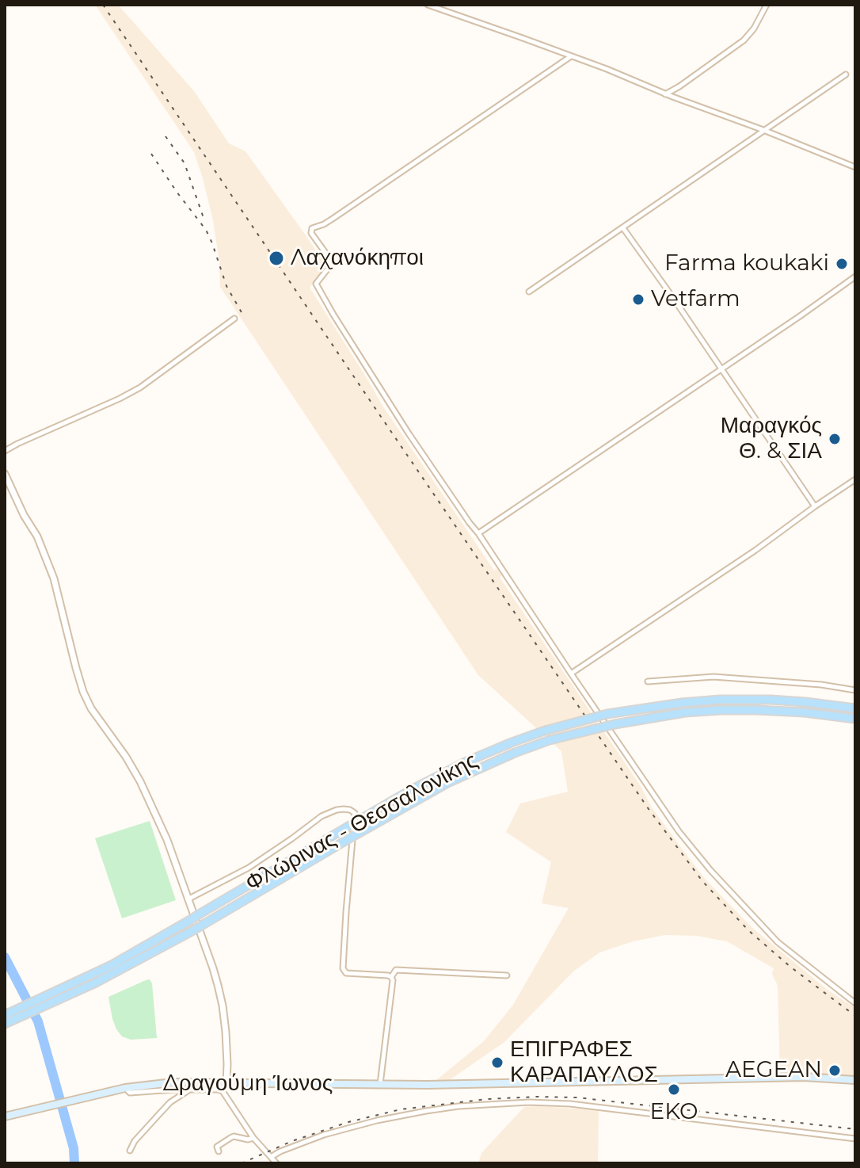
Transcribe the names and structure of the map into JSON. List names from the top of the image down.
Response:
{
  "streets": {
    "main road": ["Φλώρινας - Θεσσαλονίκης", "Δραγούμη Ίωνος"]
  },
  "places": [
    "Λαχανόκηποι",
    "Farma koukaki",
    "Vetfarm",
    "Μαραγκός Θ. & ΣΙΑ",
    "ΕΠΙΓΡΑΦΕΣ ΚΑΡΑΠΑΥΛΟΣ",
    "AEGEAN",
    "EKO"
  ]
}
